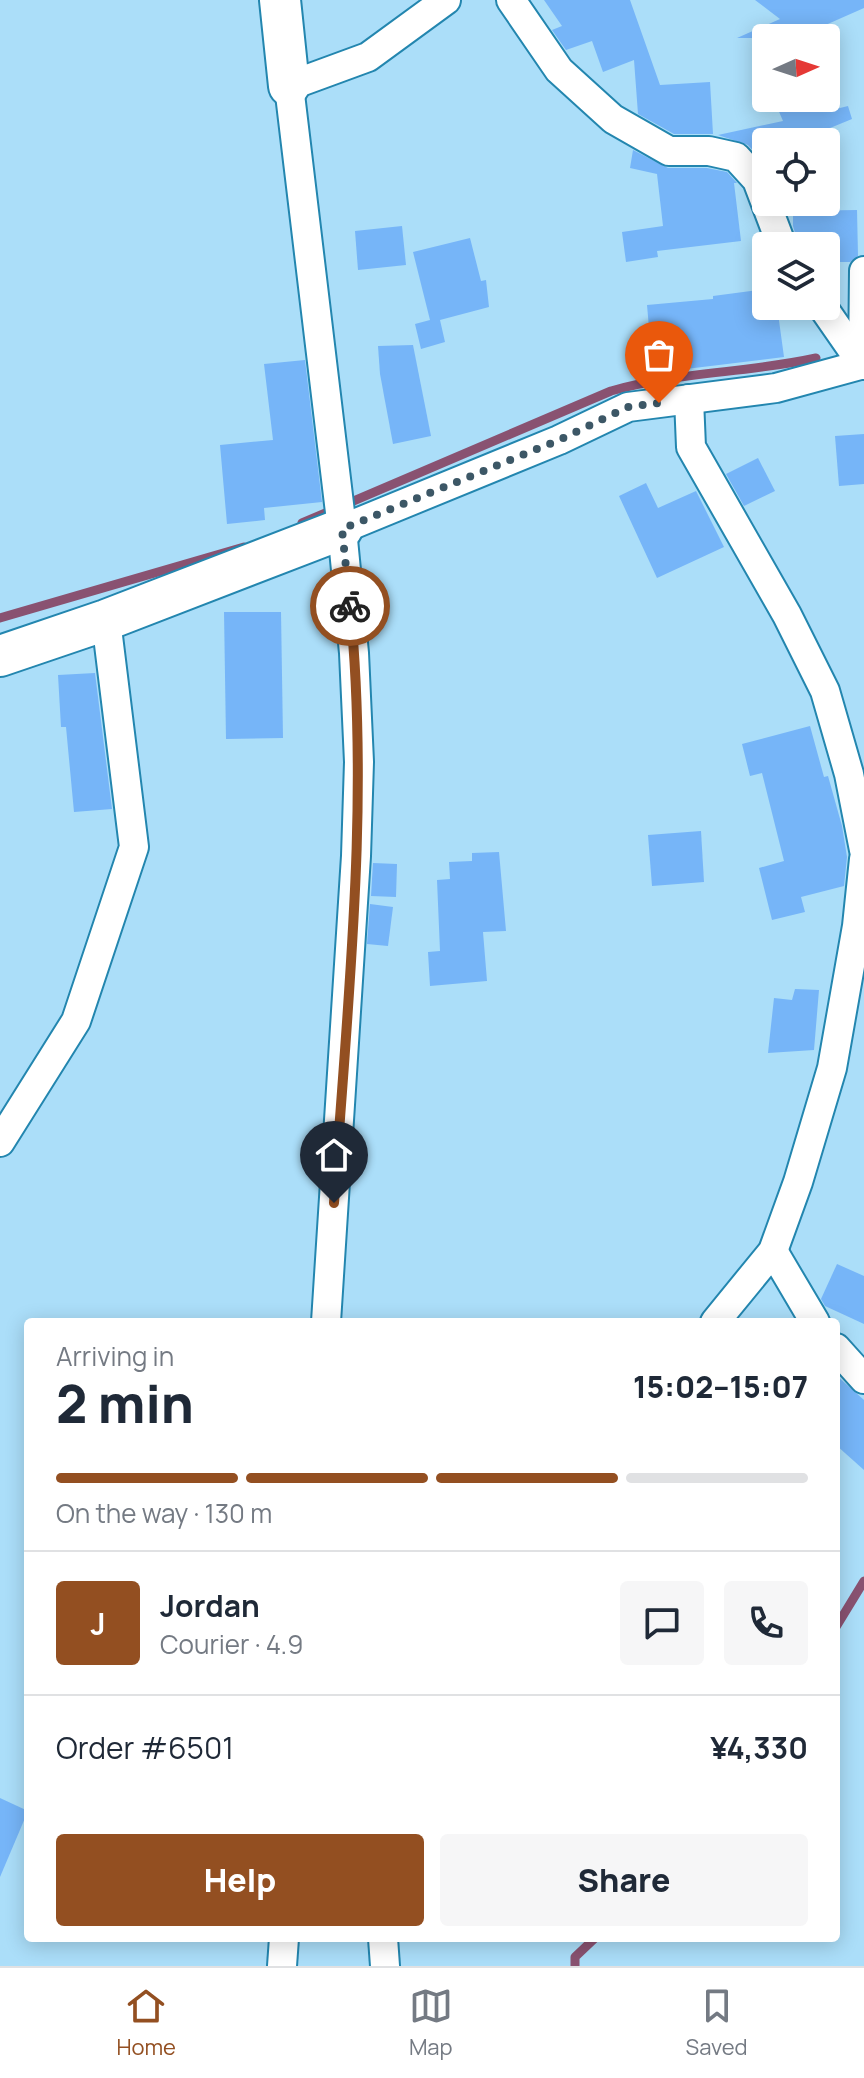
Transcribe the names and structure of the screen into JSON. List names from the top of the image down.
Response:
{
  "north": "right",
  "page": {
    "heading": ["2 min", "Arriving in", "15:02–15:07"],
    "panel": [
      "Jordan",
      "Courier · 4.9",
      "Order #6501",
      "¥4,330"
    ],
    "bar": "On the way · 130 m",
    "round": "J",
    "buttons": ["Help", "Share"],
    "tabs": ["Home", "Map", "Saved"]
  }
}
